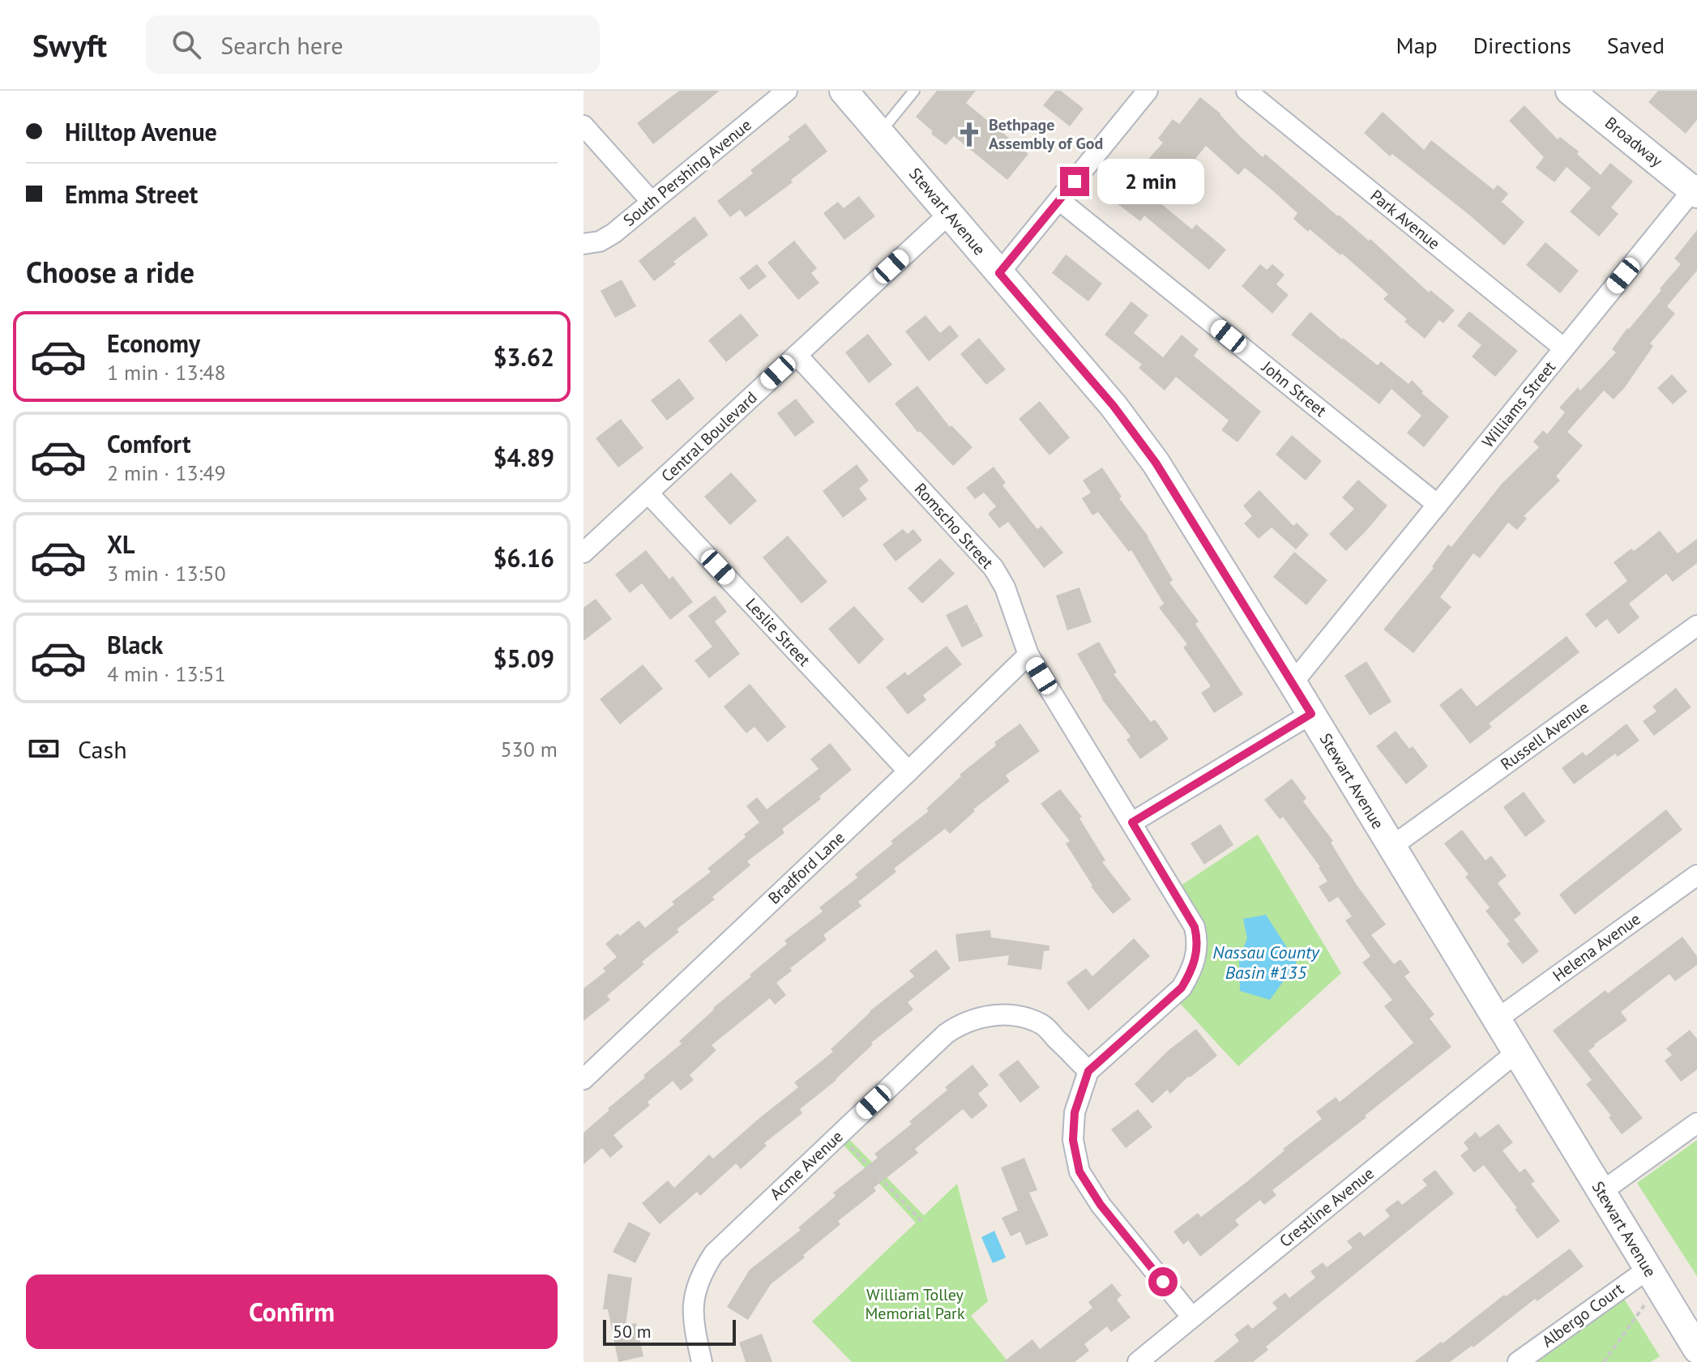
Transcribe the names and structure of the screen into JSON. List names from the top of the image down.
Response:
{
  "streets": {
    "main road": ["Broadway", "Stewart Avenue"],
    "street": [
      "South Pershing Avenue",
      "Park Avenue",
      "John Street",
      "Williams Street",
      "Central Boulevard",
      "Romscho Street",
      "Leslie Street",
      "Russell Avenue",
      "Bradford Lane",
      "Helena Avenue",
      "Acme Avenue",
      "Crestline Avenue",
      "Albergo Court"
    ]
  },
  "crossings": [
    ["Broadway", "Williams Street"],
    ["Stewart Avenue", "Williams Street"],
    ["Stewart Avenue", "Central Boulevard"],
    ["Stewart Avenue", "Russell Avenue"],
    ["Stewart Avenue", "Helena Avenue"],
    ["Stewart Avenue", "Crestline Avenue"],
    ["Stewart Avenue", "Albergo Court"],
    ["Park Avenue", "Williams Street"],
    ["John Street", "Williams Street"],
    ["Central Boulevard", "Romscho Street"],
    ["Central Boulevard", "Leslie Street"],
    ["Romscho Street", "Bradford Lane"],
    ["Romscho Street", "Acme Avenue"],
    ["Leslie Street", "Bradford Lane"]
  ],
  "water": ["Nassau County Basin #135"],
  "parks": ["William Tolley Memorial Park"],
  "places": {
    "church": ["Bethpage Assembly of God"]
  },
  "scale_bar": "50 m",
  "page": {
    "header": "Swyft",
    "search": "Search here",
    "nav": ["Map", "Directions", "Saved"],
    "banner": ["Hilltop Avenue", "Emma Street"],
    "bubble": "2 min",
    "heading": "Choose a ride",
    "list": [
      {
        "name": "Economy",
        "note": "1 min · 13:48",
        "value": "$3.62"
      },
      {
        "name": "Comfort",
        "note": "2 min · 13:49",
        "value": "$4.89"
      },
      {
        "name": "XL",
        "note": "3 min · 13:50",
        "value": "$6.16"
      },
      {
        "name": "Black",
        "note": "4 min · 13:51",
        "value": "$5.09"
      }
    ],
    "pay": ["Cash", "530 m"],
    "buttons": "Confirm",
    "scale": "50 m"
  }
}
